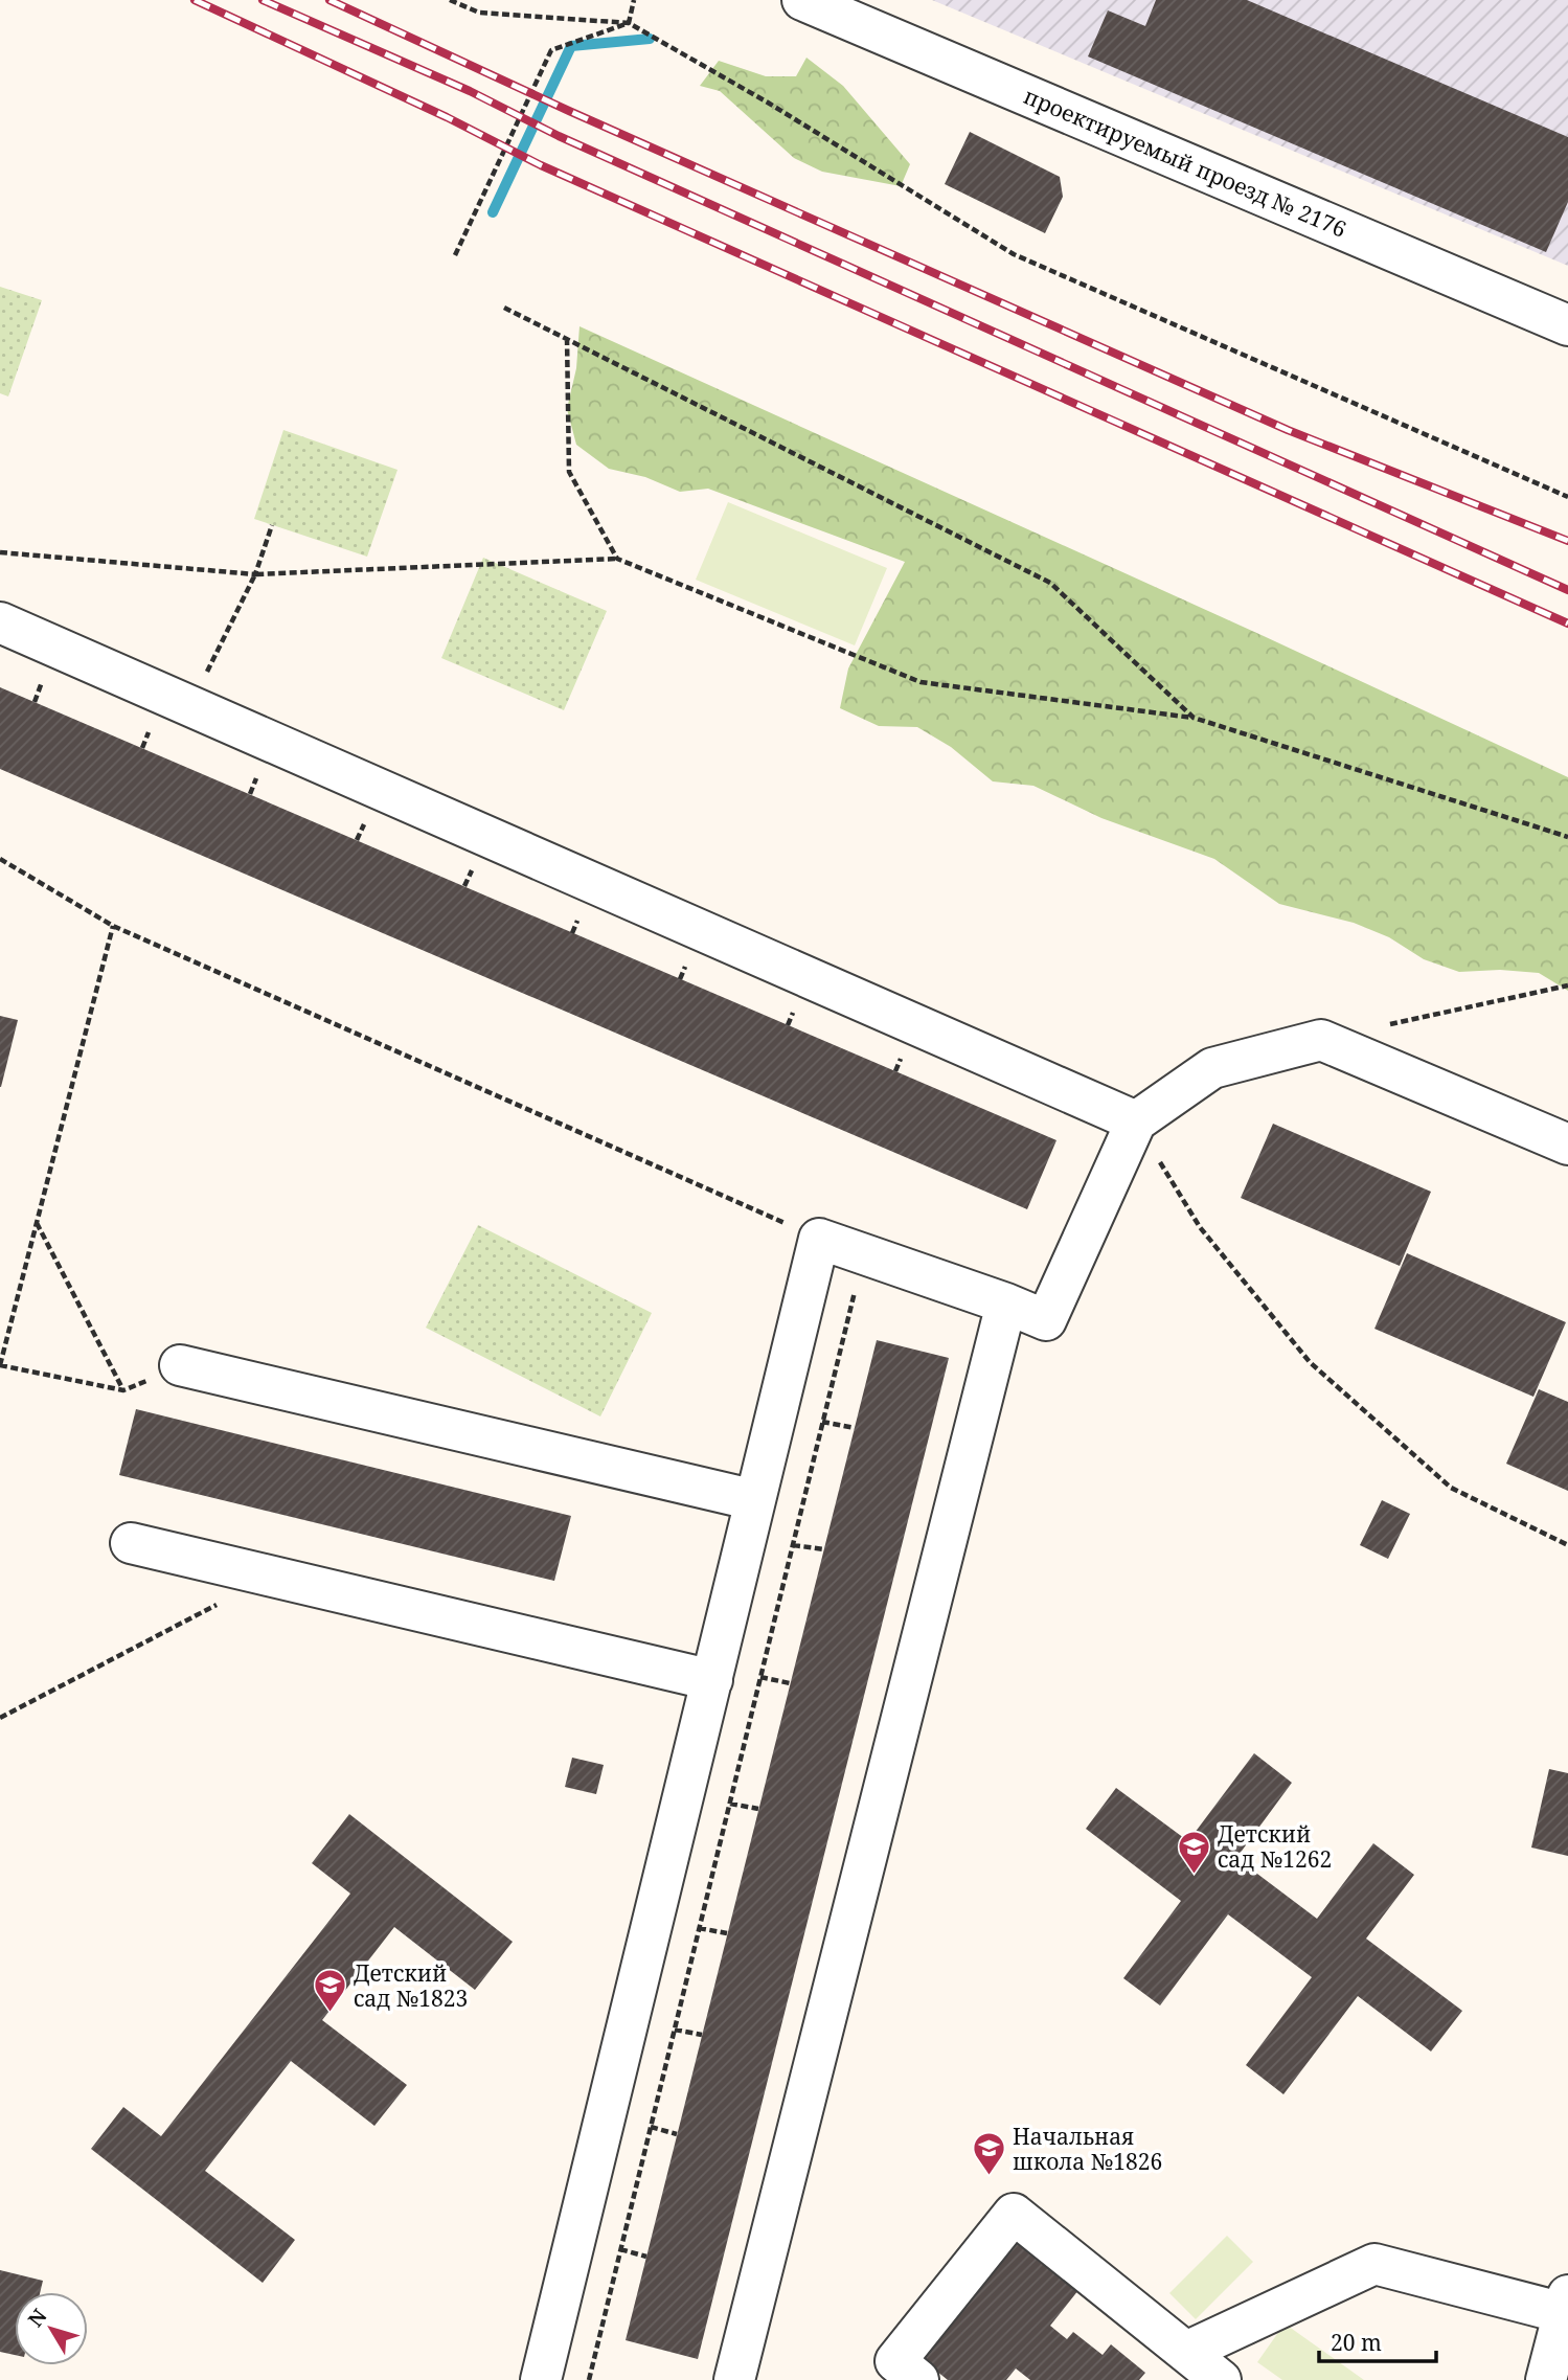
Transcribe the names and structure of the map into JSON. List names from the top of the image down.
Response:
{
  "streets": {
    "street": ["проектируемый проезд № 2176"]
  },
  "places": {
    "school or university": ["Детский сад №1262", "Детский сад №1823", "Начальная школа №1826"]
  },
  "scale_bar": "20 m",
  "north": "top left"
}
